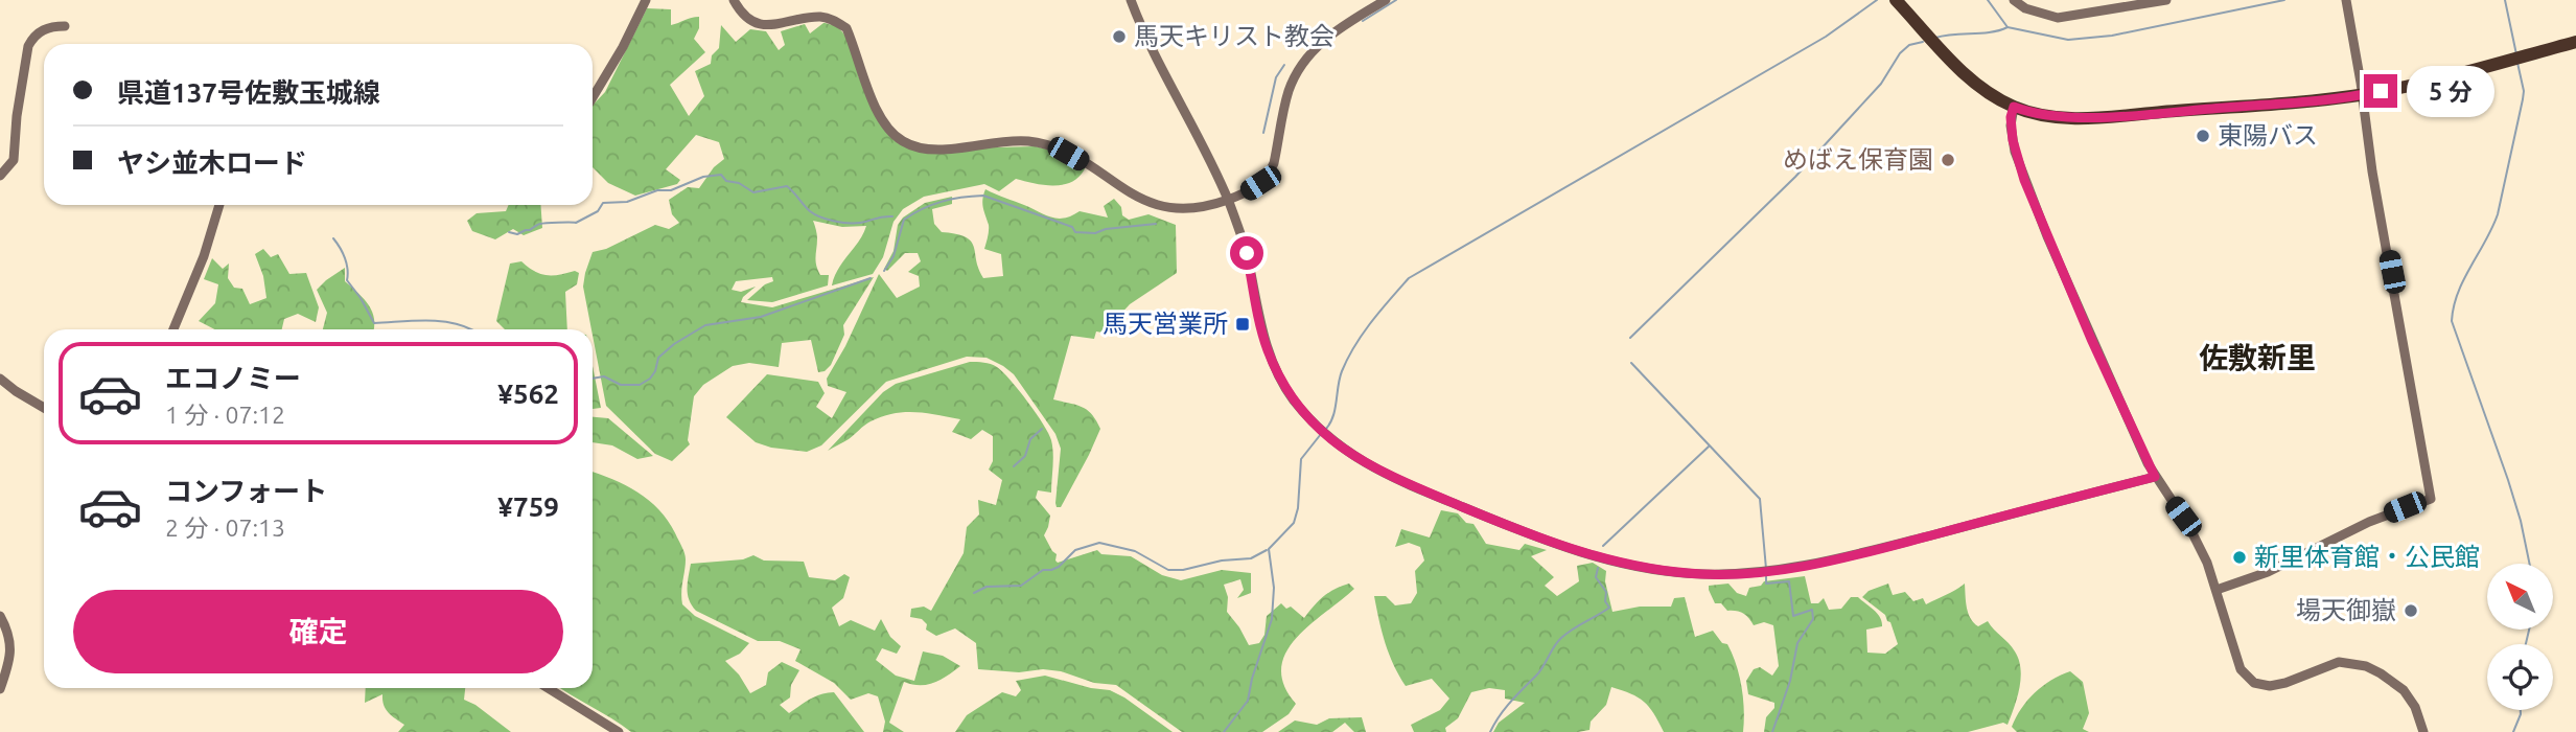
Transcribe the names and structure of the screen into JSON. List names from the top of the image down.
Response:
{
  "districts": ["佐敷新里"],
  "places": {
    "other": [
      "馬天キリスト教会",
      "東陽バス",
      "めばえ保育園",
      "新里体育館・公民館",
      "場天御嶽"
    ],
    "transit": ["馬天営業所"]
  },
  "north": "top left",
  "page": {
    "banner": ["県道137号佐敷玉城線", "ヤシ並木ロード"],
    "bubble": "5 分",
    "list": [
      {
        "name": "エコノミー",
        "note": "1 分 · 07:12",
        "value": "¥562"
      },
      {
        "name": "コンフォート",
        "note": "2 分 · 07:13",
        "value": "¥759"
      }
    ],
    "buttons": "確定"
  }
}
